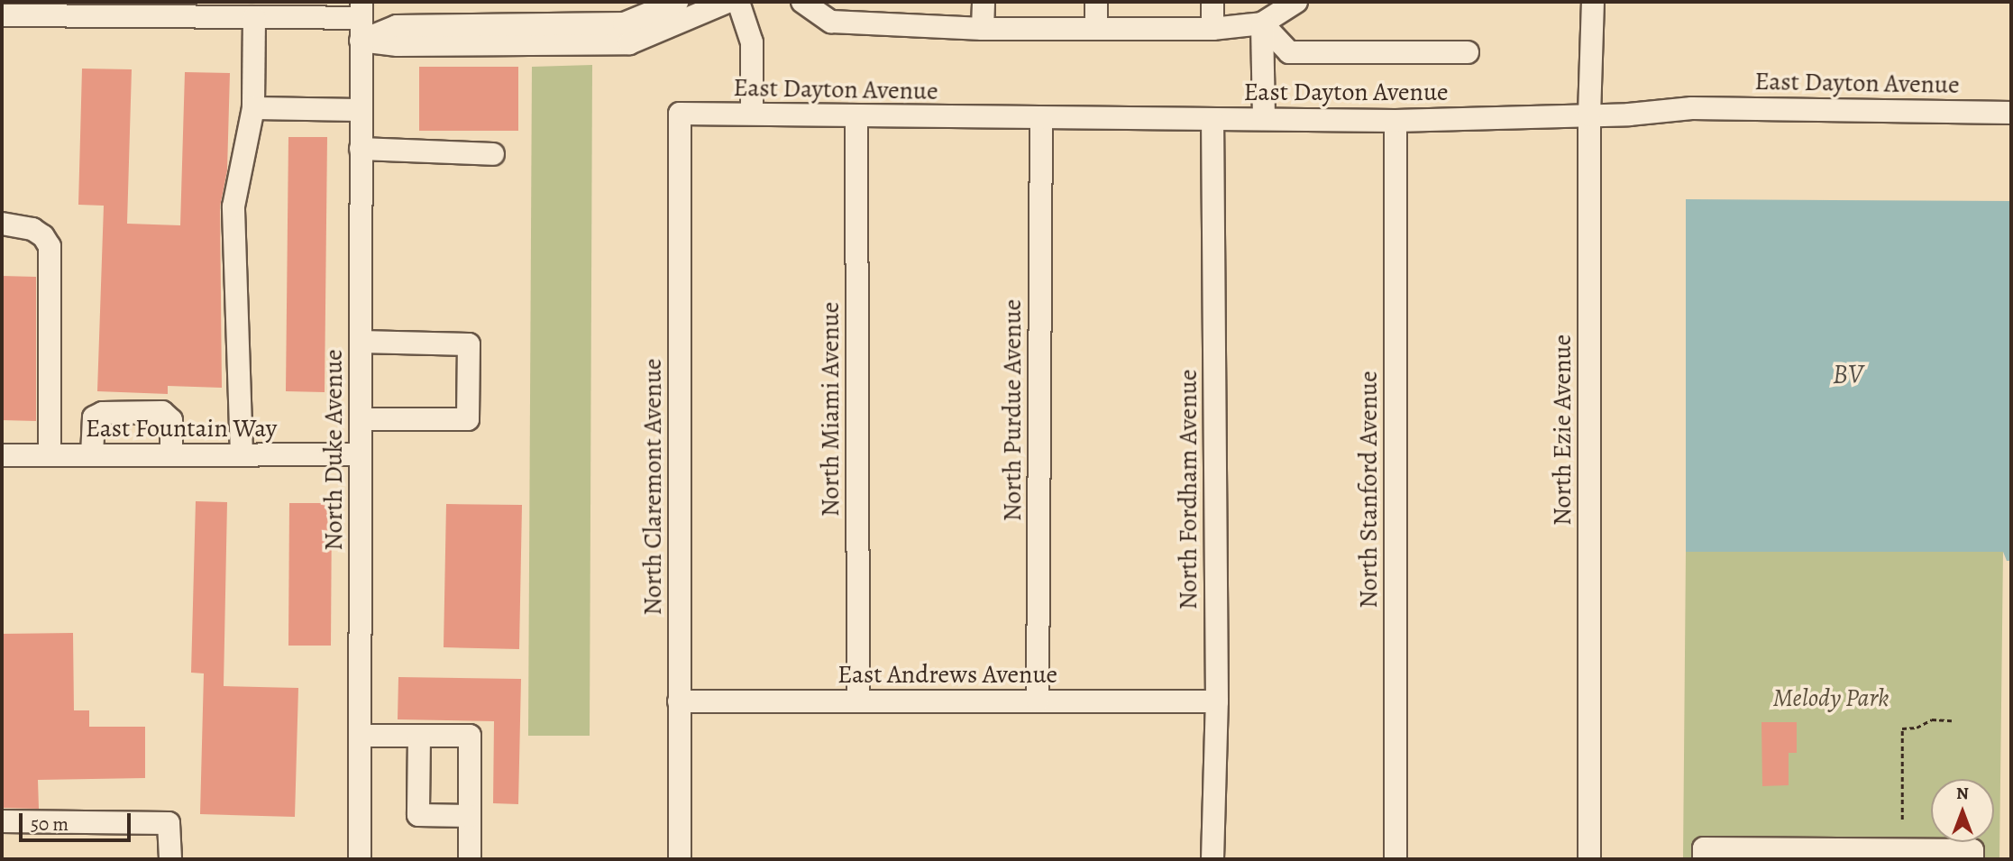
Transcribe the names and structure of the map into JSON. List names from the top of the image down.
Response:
{
  "streets": {
    "street": [
      "East Dayton Avenue",
      "North Miami Avenue",
      "North Purdue Avenue",
      "East Fountain Way",
      "North Ezie Avenue",
      "North Duke Avenue",
      "North Claremont Avenue",
      "North Fordham Avenue",
      "North Stanford Avenue",
      "East Andrews Avenue"
    ]
  },
  "crossings": [
    ["East Dayton Avenue", "North Miami Avenue"],
    ["East Dayton Avenue", "North Purdue Avenue"],
    ["East Dayton Avenue", "North Ezie Avenue"],
    ["East Dayton Avenue", "North Claremont Avenue"],
    ["East Dayton Avenue", "North Fordham Avenue"],
    ["East Dayton Avenue", "North Stanford Avenue"],
    ["North Miami Avenue", "East Andrews Avenue"],
    ["North Purdue Avenue", "East Andrews Avenue"],
    ["East Fountain Way", "North Duke Avenue"],
    ["North Claremont Avenue", "East Andrews Avenue"],
    ["North Fordham Avenue", "East Andrews Avenue"]
  ],
  "water": ["BV"],
  "parks": ["Melody Park"],
  "scale_bar": "50 m",
  "north": "top"
}
